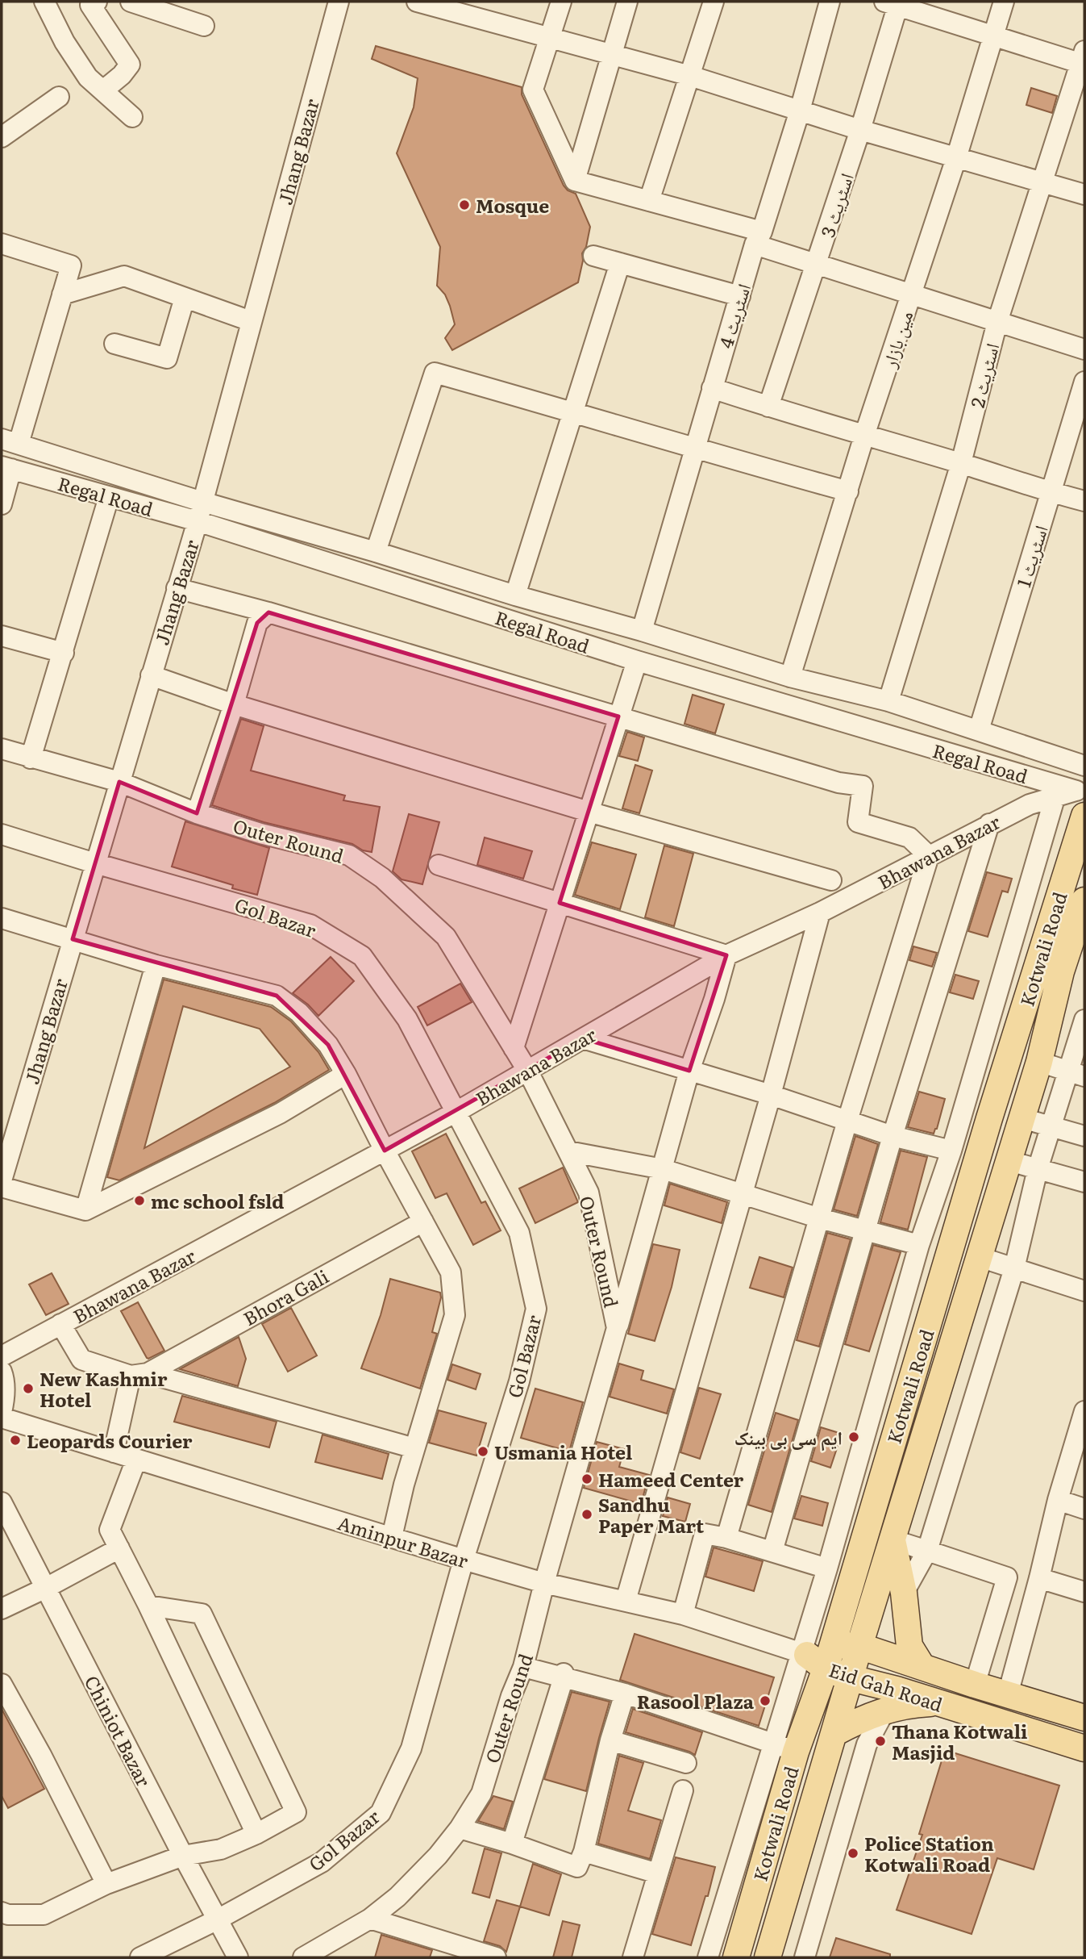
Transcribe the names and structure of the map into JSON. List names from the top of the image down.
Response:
{
  "streets": {
    "main road": ["Kotwali Road", "Eid Gah Road"],
    "street": [
      "Jhang Bazar",
      "اسٹریٹ 3",
      "اسٹریٹ 4",
      "مین بازار",
      "اسٹریٹ 2",
      "Regal Road",
      "اسٹریٹ 1",
      "Outer Round",
      "Bhawana Bazar",
      "Gol Bazar",
      "Bhora Gali",
      "Aminpur Bazar",
      "Chiniot Bazar"
    ]
  },
  "crossings": [
    ["Jhang Bazar", "Regal Road"],
    ["Jhang Bazar", "Outer Round"],
    ["Jhang Bazar", "Gol Bazar"],
    ["اسٹریٹ 4", "Regal Road"],
    ["مین بازار", "Regal Road"],
    ["اسٹریٹ 2", "Regal Road"],
    ["Regal Road", "اسٹریٹ 1"],
    ["Regal Road", "Bhawana Bazar"],
    ["Outer Round", "Bhawana Bazar"],
    ["Outer Round", "Aminpur Bazar"],
    ["Bhawana Bazar", "Gol Bazar"],
    ["Gol Bazar", "Aminpur Bazar"],
    ["Gol Bazar", "Chiniot Bazar"],
    ["Kotwali Road", "Aminpur Bazar"],
    ["Kotwali Road", "Eid Gah Road"],
    ["Aminpur Bazar", "Eid Gah Road"]
  ],
  "places": [
    "Mosque",
    "mc school fsld",
    "New Kashmir Hotel",
    "ایم سی بی بینک",
    "Leopards Courier",
    "Usmania Hotel",
    "Hameed Center",
    "Sandhu Paper Mart",
    "Rasool Plaza",
    "Thana Kotwali Masjid",
    "Police Station Kotwali Road"
  ]
}
